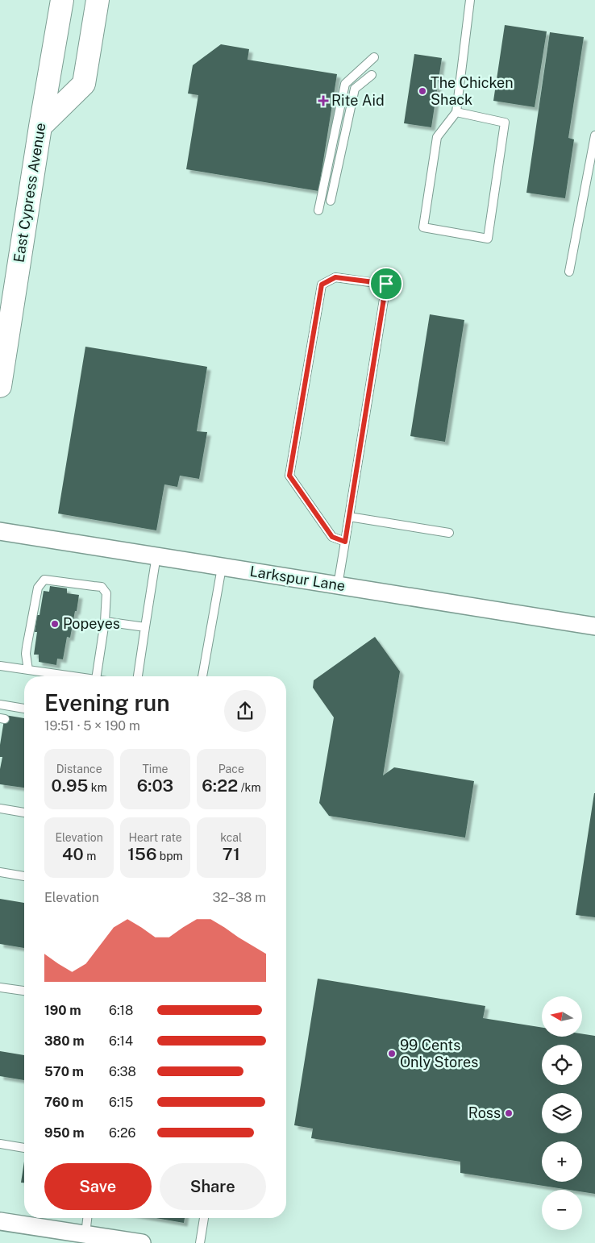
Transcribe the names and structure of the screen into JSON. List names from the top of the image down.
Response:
{
  "streets": {
    "main road": ["East Cypress Avenue"],
    "street": ["Larkspur Lane"]
  },
  "places": {
    "other": [
      "The Chicken Shack",
      "Popeyes",
      "99 Cents Only Stores",
      "Ross"
    ],
    "health": ["Rite Aid"]
  },
  "north": "left",
  "page": {
    "heading": ["Evening run", "19:51 · 5 × 190 m"],
    "stats": [
      ["Distance", "0.95 km"],
      ["Time", "6:03"],
      ["Pace", "6:22 /km"],
      ["Elevation", "40 m"],
      ["Heart rate", "156 bpm"],
      ["kcal", "71"]
    ],
    "chart": ["Elevation", "32–38 m"],
    "list": [
      {
        "name": "190 m",
        "note": "6:18"
      },
      {
        "name": "380 m",
        "note": "6:14"
      },
      {
        "name": "570 m",
        "note": "6:38"
      },
      {
        "name": "760 m",
        "note": "6:15"
      },
      {
        "name": "950 m",
        "note": "6:26"
      }
    ],
    "map_buttons": ["+", "−"],
    "buttons": ["Save", "Share"]
  }
}
